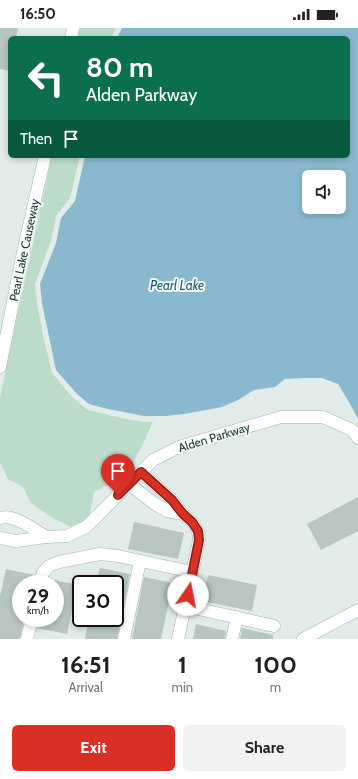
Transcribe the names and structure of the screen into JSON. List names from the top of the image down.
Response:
{
  "streets": {
    "street": ["Pearl Lake Causeway", "Alden Parkway"]
  },
  "water": ["Pearl Lake"],
  "page": {
    "status": "16:50",
    "turn": ["80 m", "Alden Parkway"],
    "then": "Then",
    "speed": "29 km/h",
    "limit": "30",
    "eta": [
      "16:51",
      "Arrival",
      "1",
      "min",
      "100",
      "m"
    ],
    "buttons": ["Exit", "Share"]
  }
}
